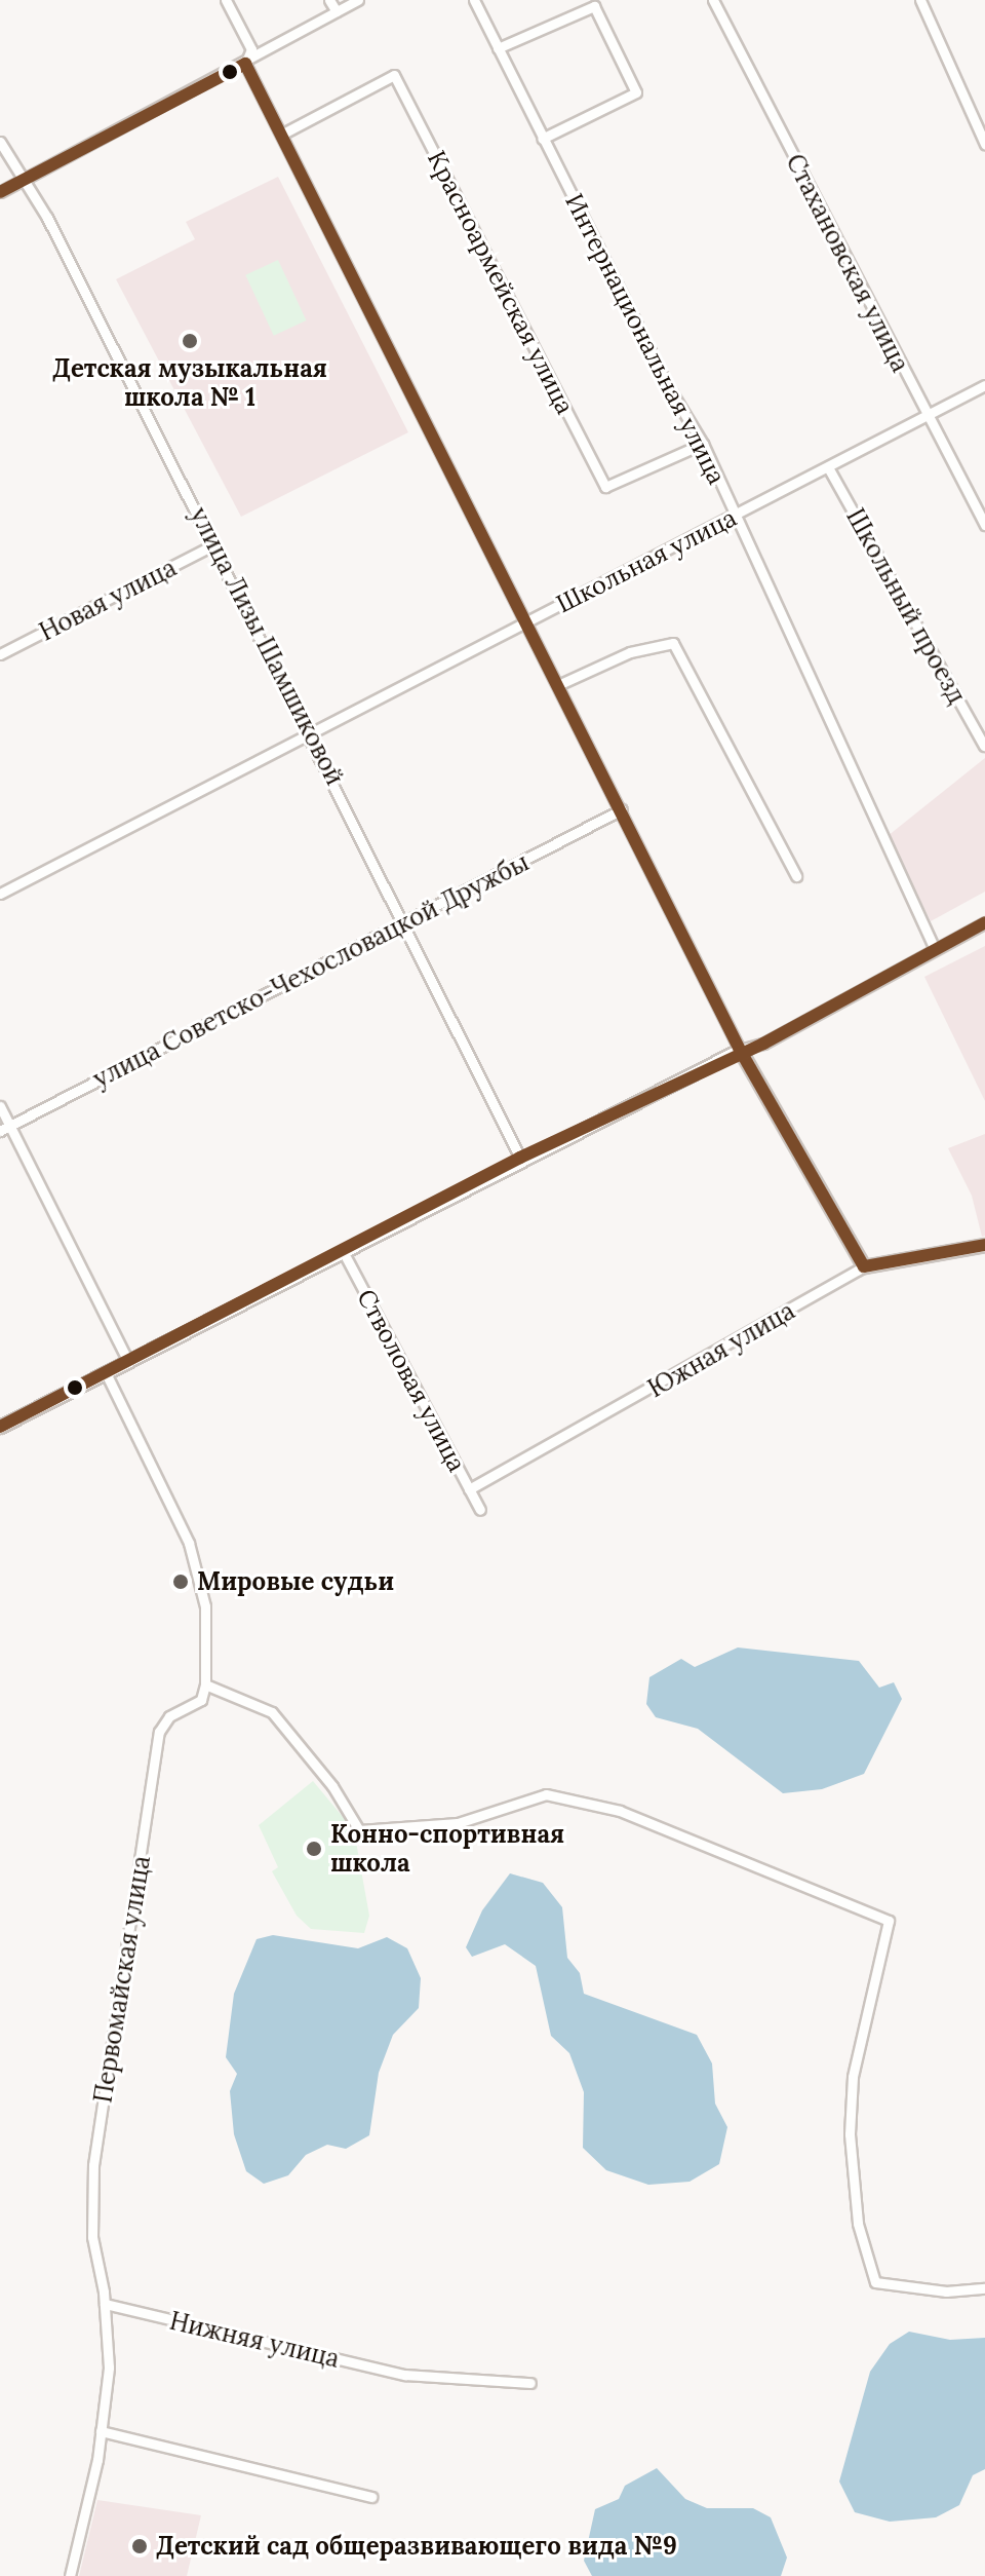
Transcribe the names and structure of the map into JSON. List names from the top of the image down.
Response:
{
  "streets": {
    "street": [
      "Стахановская улица",
      "Красноармейская улица",
      "Интернациональная улица",
      "Школьная улица",
      "Новая улица",
      "Школьный проезд",
      "улица Лизы Шамшиковой",
      "улица Советско-Чехословацкой Дружбы",
      "Южная улица",
      "Стволовая улица",
      "Первомайская улица",
      "Нижняя улица"
    ]
  },
  "crossings": [
    ["Стахановская улица", "Школьная улица"],
    ["Красноармейская улица", "Интернациональная улица"],
    ["Интернациональная улица", "Школьная улица"],
    ["Школьная улица", "Школьный проезд"],
    ["Школьная улица", "улица Лизы Шамшиковой"],
    ["Новая улица", "улица Лизы Шамшиковой"],
    ["улица Лизы Шамшиковой", "улица Советско-Чехословацкой Дружбы"],
    ["Южная улица", "Стволовая улица"],
    ["Первомайская улица", "Нижняя улица"]
  ],
  "places": [
    "Детская музыкальная школа № 1",
    "Мировые судьи",
    "Конно-спортивная школа",
    "Детский сад общеразвивающего вида №9"
  ]
}
